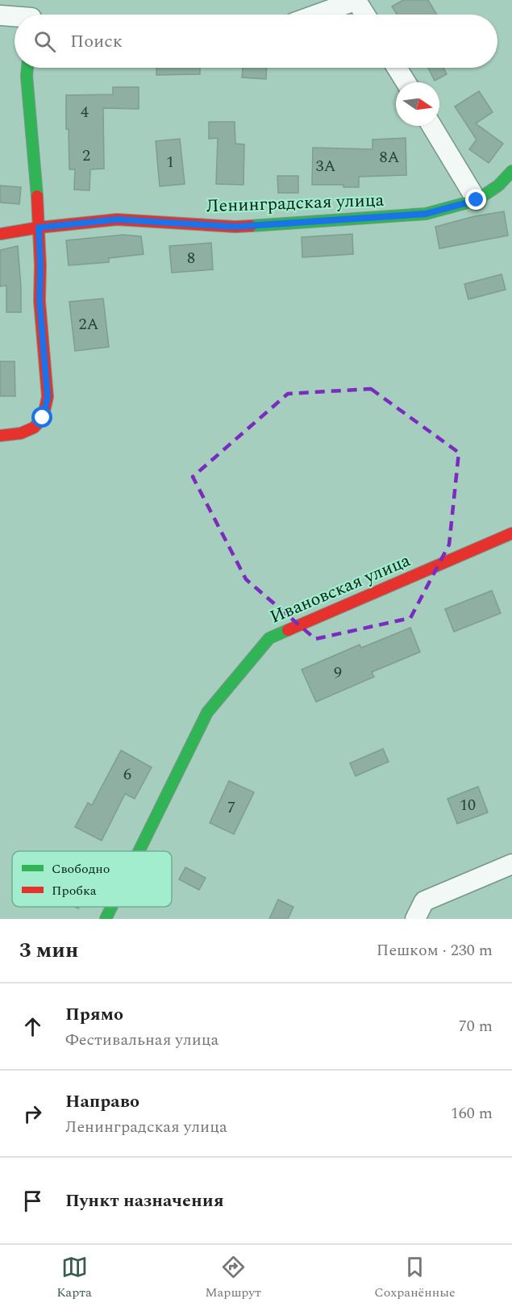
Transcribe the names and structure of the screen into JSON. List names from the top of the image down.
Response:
{
  "streets": {
    "street": ["Ленинградская улица", "Ивановская улица"]
  },
  "house_numbers": [
    "4",
    "2",
    "8А",
    "1",
    "3А",
    "8",
    "2А",
    "9",
    "6",
    "10",
    "7"
  ],
  "legend": ["Свободно", "Пробка"],
  "north": "right",
  "page": {
    "search": "Поиск",
    "heading": ["3 мин", "Пешком · 230 m"],
    "list": [
      ["Прямо", "Фестивальная улица", "70 m"],
      ["Направо", "Ленинградская улица", "160 m"],
      "Пункт назначения"
    ],
    "nav": ["Карта", "Маршрут", "Сохранённые"]
  }
}
